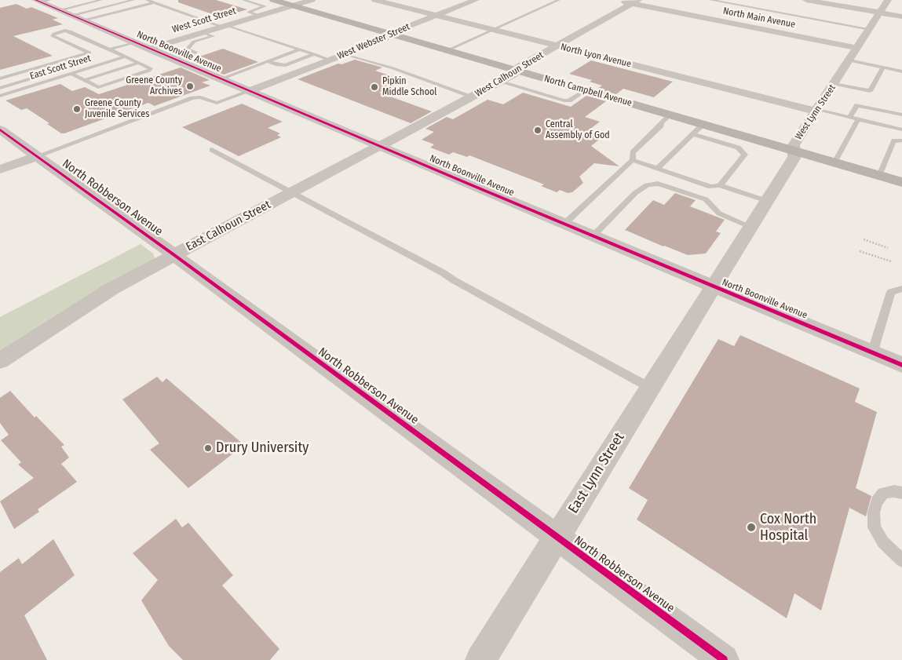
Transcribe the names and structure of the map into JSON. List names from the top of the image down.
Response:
{
  "streets": {
    "main road": ["North Campbell Avenue"],
    "street": [
      "North Main Avenue",
      "West Scott Street",
      "West Webster Street",
      "North Boonville Avenue",
      "North Lyon Avenue",
      "West Calhoun Street",
      "West Lynn Street",
      "North Robberson Avenue",
      "East Calhoun Street",
      "East Lynn Street"
    ],
    "lane": ["East Scott Street"]
  },
  "crossings": [
    ["North Main Avenue", "West Calhoun Street"],
    ["North Main Avenue", "West Lynn Street"],
    ["West Scott Street", "North Boonville Avenue"],
    ["West Scott Street", "North Campbell Avenue"],
    ["West Webster Street", "North Boonville Avenue"],
    ["West Webster Street", "North Lyon Avenue"],
    ["West Webster Street", "North Campbell Avenue"],
    ["North Boonville Avenue", "West Calhoun Street"],
    ["North Boonville Avenue", "West Lynn Street"],
    ["North Boonville Avenue", "East Calhoun Street"],
    ["North Boonville Avenue", "East Lynn Street"],
    ["North Lyon Avenue", "West Calhoun Street"],
    ["North Lyon Avenue", "West Lynn Street"],
    ["West Calhoun Street", "North Campbell Avenue"],
    ["West Calhoun Street", "East Calhoun Street"],
    ["North Campbell Avenue", "West Lynn Street"],
    ["West Lynn Street", "East Lynn Street"],
    ["North Robberson Avenue", "East Calhoun Street"],
    ["North Robberson Avenue", "East Lynn Street"]
  ],
  "places": [
    "Greene County Archives",
    "Pipkin Middle School",
    "Greene County Juvenile Services",
    "Central Assembly of God",
    "Drury University",
    "Cox North Hospital"
  ]
}
